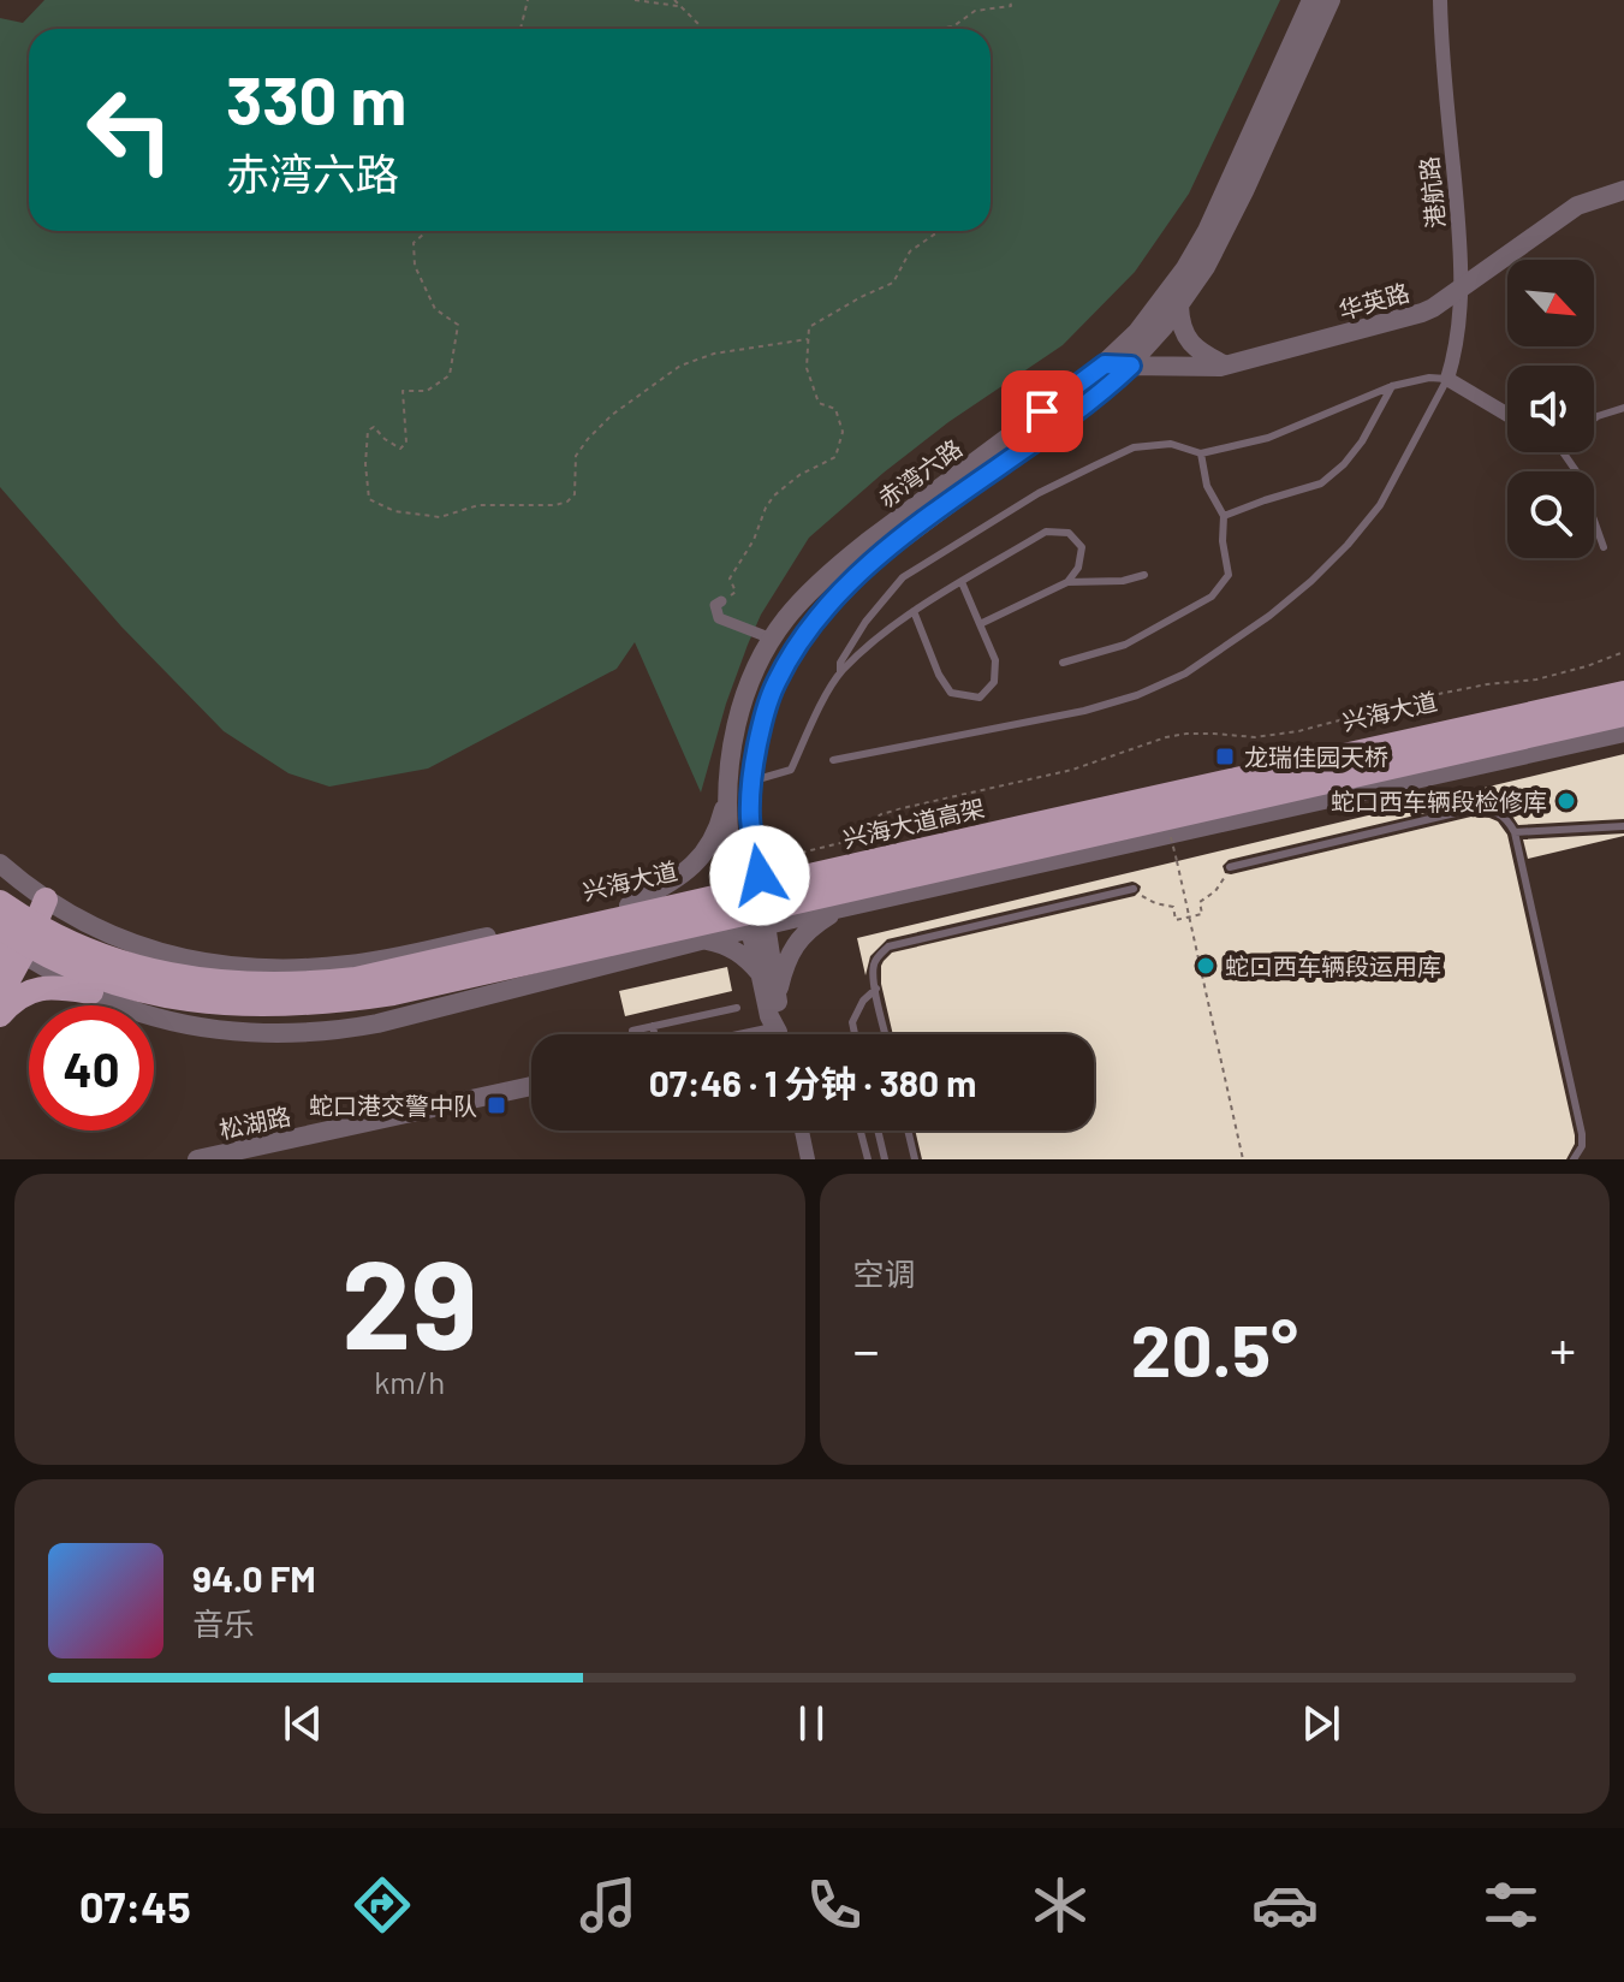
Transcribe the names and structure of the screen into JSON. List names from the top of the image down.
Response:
{
  "streets": {
    "main road": ["兴海大道高架"],
    "street": [
      "港航路",
      "华英路",
      "赤湾六路",
      "兴海大道",
      "松湖路"
    ]
  },
  "crossings": [
    ["港航路", "华英路"],
    ["华英路", "赤湾六路"],
    ["赤湾六路", "兴海大道"]
  ],
  "places": {
    "transit": ["龙瑞佳园天桥", "蛇口港交警中队"],
    "other": ["蛇口西车辆段检修库", "蛇口西车辆段运用库"]
  },
  "north": "bottom right",
  "page": {
    "turn": ["330 m", "赤湾六路"],
    "limit": "40",
    "trip": "07:46 · 1 分钟 · 380 m",
    "tile": [
      ["29", "km/h"],
      "空调"
    ],
    "heat": ["−", "20.5°", "+"],
    "song": ["94.0 FM", "音乐"],
    "tabs": "07:45"
  }
}
